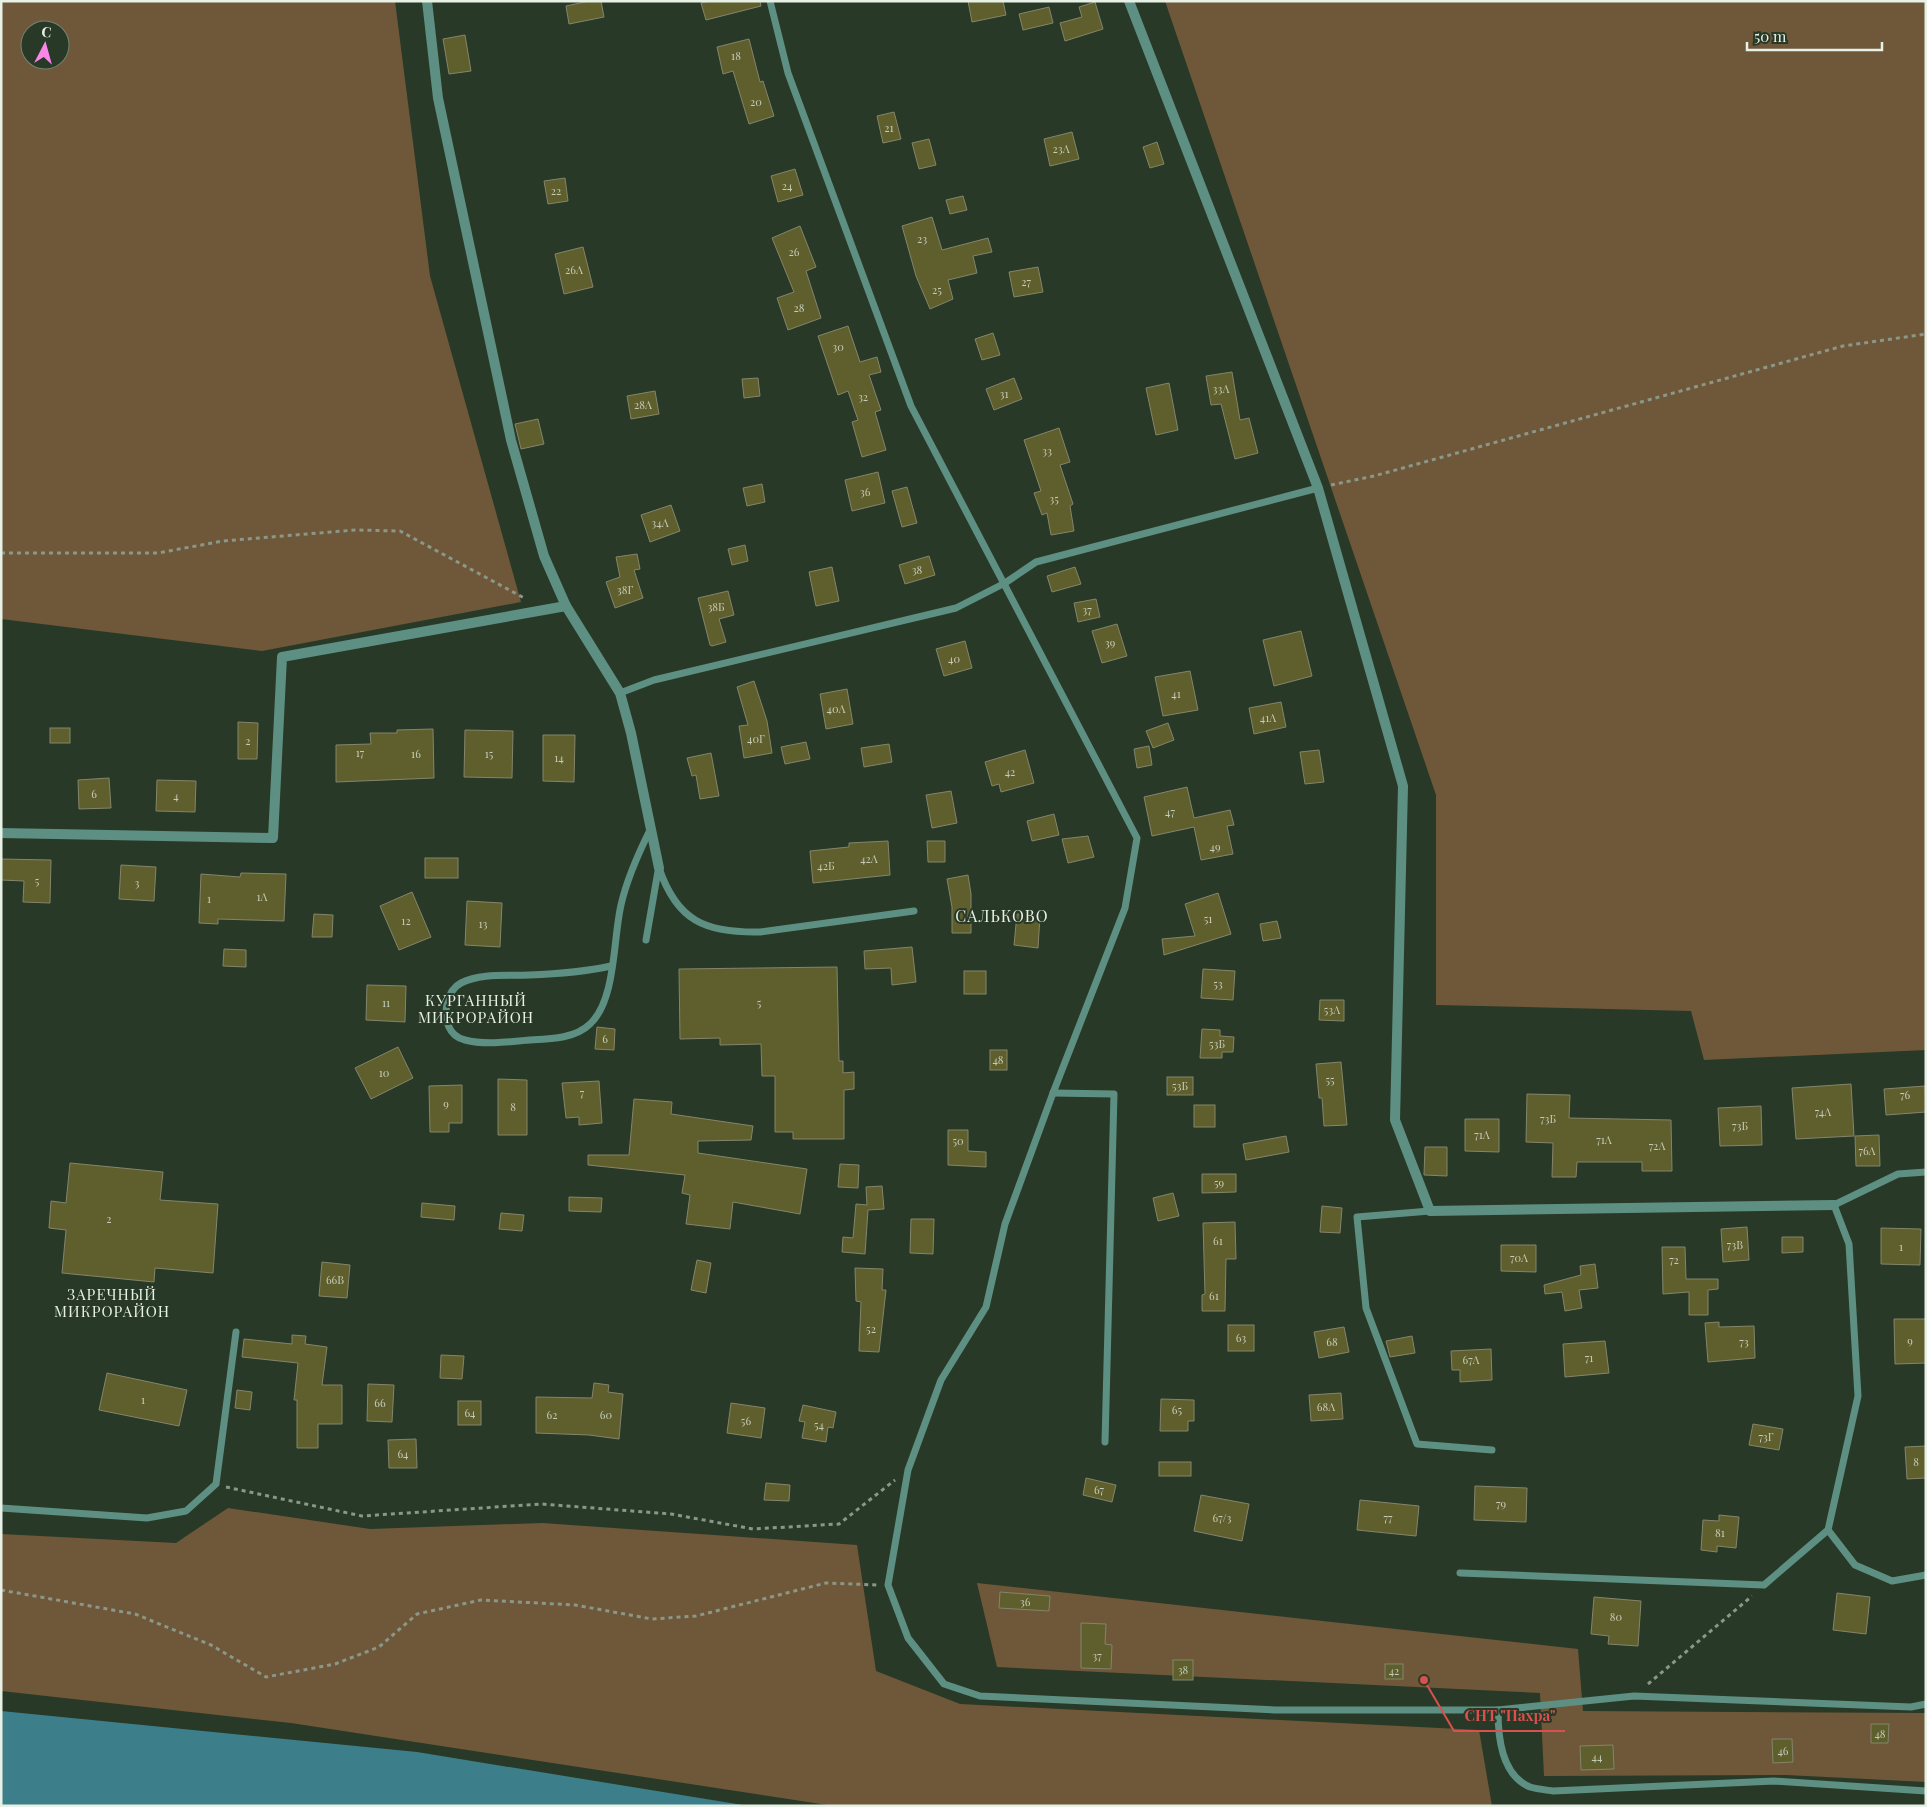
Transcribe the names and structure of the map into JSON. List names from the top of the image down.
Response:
{
  "districts": ["САЛЬКОВО", "КУРГАННЫЙ МИКРОРАЙОН", "ЗАРЕЧНЫЙ МИКРОРАЙОН"],
  "places": ["СНТ \"Пахра\""],
  "house_numbers": [
    "18",
    "20",
    "21",
    "23А",
    "24",
    "22",
    "23",
    "26",
    "26А",
    "27",
    "25",
    "28",
    "30",
    "33А",
    "31",
    "32",
    "28А",
    "33",
    "36",
    "35",
    "34А",
    "38",
    "38Г",
    "38Б",
    "37",
    "39",
    "40",
    "41",
    "40А",
    "41А",
    "40Г",
    "2",
    "17",
    "16",
    "15",
    "14",
    "42",
    "6",
    "4",
    "47",
    "49",
    "42А",
    "42Б",
    "5",
    "3",
    "1А",
    "1",
    "51",
    "12",
    "13",
    "53",
    "11",
    "5",
    "53А",
    "6",
    "53Б",
    "48",
    "10",
    "55",
    "53Б",
    "7",
    "76",
    "9",
    "8",
    "74А",
    "73Б",
    "73Б",
    "71А",
    "71А",
    "50",
    "72А",
    "76А",
    "59",
    "2",
    "61",
    "73В",
    "1",
    "70А",
    "72",
    "66В",
    "61",
    "52",
    "63",
    "9",
    "68",
    "73",
    "71",
    "67А",
    "1",
    "66",
    "68А",
    "65",
    "64",
    "62",
    "60",
    "56",
    "54",
    "73Г",
    "64",
    "8",
    "67",
    "79",
    "67/3",
    "77",
    "81",
    "36",
    "80",
    "37",
    "38",
    "42",
    "48",
    "46",
    "44"
  ],
  "scale_bar": "50 m",
  "north": "top"
}
